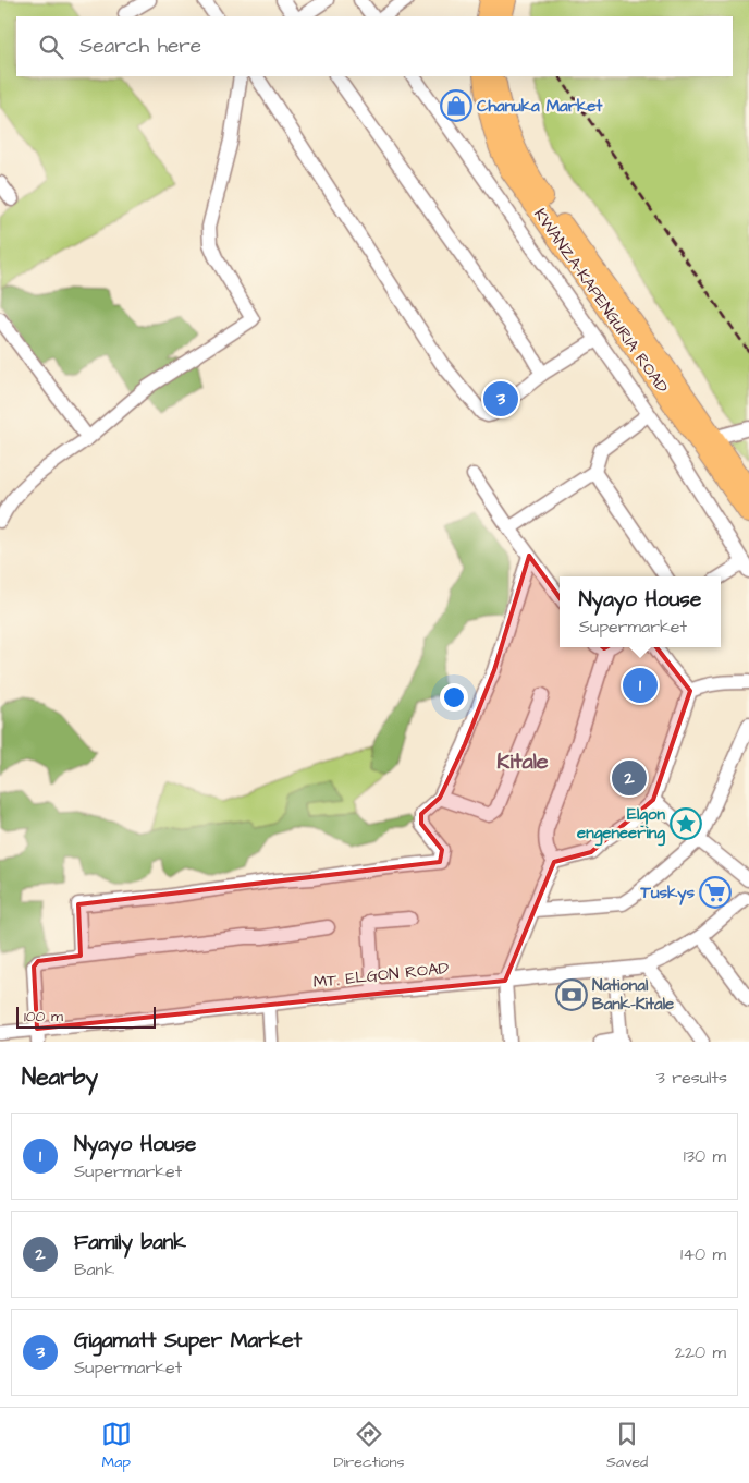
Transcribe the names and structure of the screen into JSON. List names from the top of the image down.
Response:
{
  "streets": {
    "highway": ["KWANZA-KAPENGURIA ROAD"],
    "street": ["MT. ELGON ROAD"]
  },
  "districts": ["Kitale"],
  "places": {
    "shop": ["Chanuka Market"],
    "place": ["Elgon engeneering"],
    "supermarket": ["Tuskys"],
    "bank": ["National Bank-Kitale"]
  },
  "scale_bar": "100 m",
  "page": {
    "search": "Search here",
    "pins": ["3", "1", "2"],
    "popup": ["Nyayo House", "Supermarket"],
    "scale": "100 m",
    "heading": ["Nearby", "3 results"],
    "list": [
      {
        "mark": "1",
        "name": "Nyayo House",
        "note": "Supermarket",
        "value": "130 m"
      },
      {
        "mark": "2",
        "name": "Family bank",
        "note": "Bank",
        "value": "140 m"
      },
      {
        "mark": "3",
        "name": "Gigamatt Super Market",
        "note": "Supermarket",
        "value": "220 m"
      }
    ],
    "nav": ["Map", "Directions", "Saved"]
  }
}
